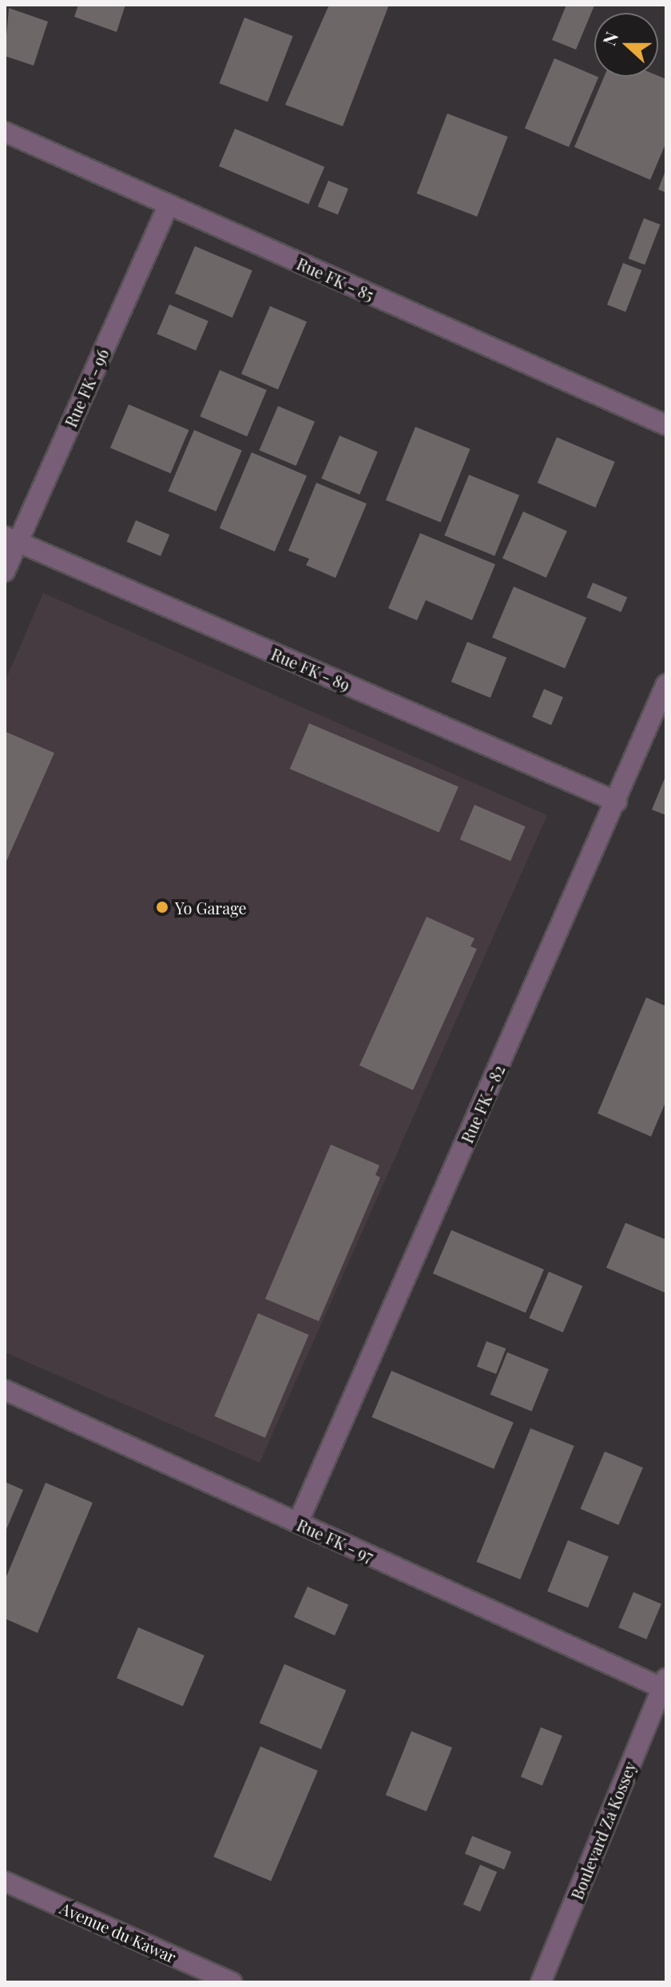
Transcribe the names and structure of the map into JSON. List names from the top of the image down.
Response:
{
  "streets": {
    "street": [
      "Rue FK - 85",
      "Rue FK - 96",
      "Rue FK - 89",
      "Rue FK - 82",
      "Rue FK - 97",
      "Boulevard Za Kossey",
      "Avenue du Kawar"
    ]
  },
  "crossings": [
    ["Rue FK - 85", "Rue FK - 96"],
    ["Rue FK - 96", "Rue FK - 89"],
    ["Rue FK - 89", "Rue FK - 82"],
    ["Rue FK - 82", "Rue FK - 97"],
    ["Rue FK - 97", "Boulevard Za Kossey"]
  ],
  "places": ["Yo Garage"],
  "north": "left"
}
